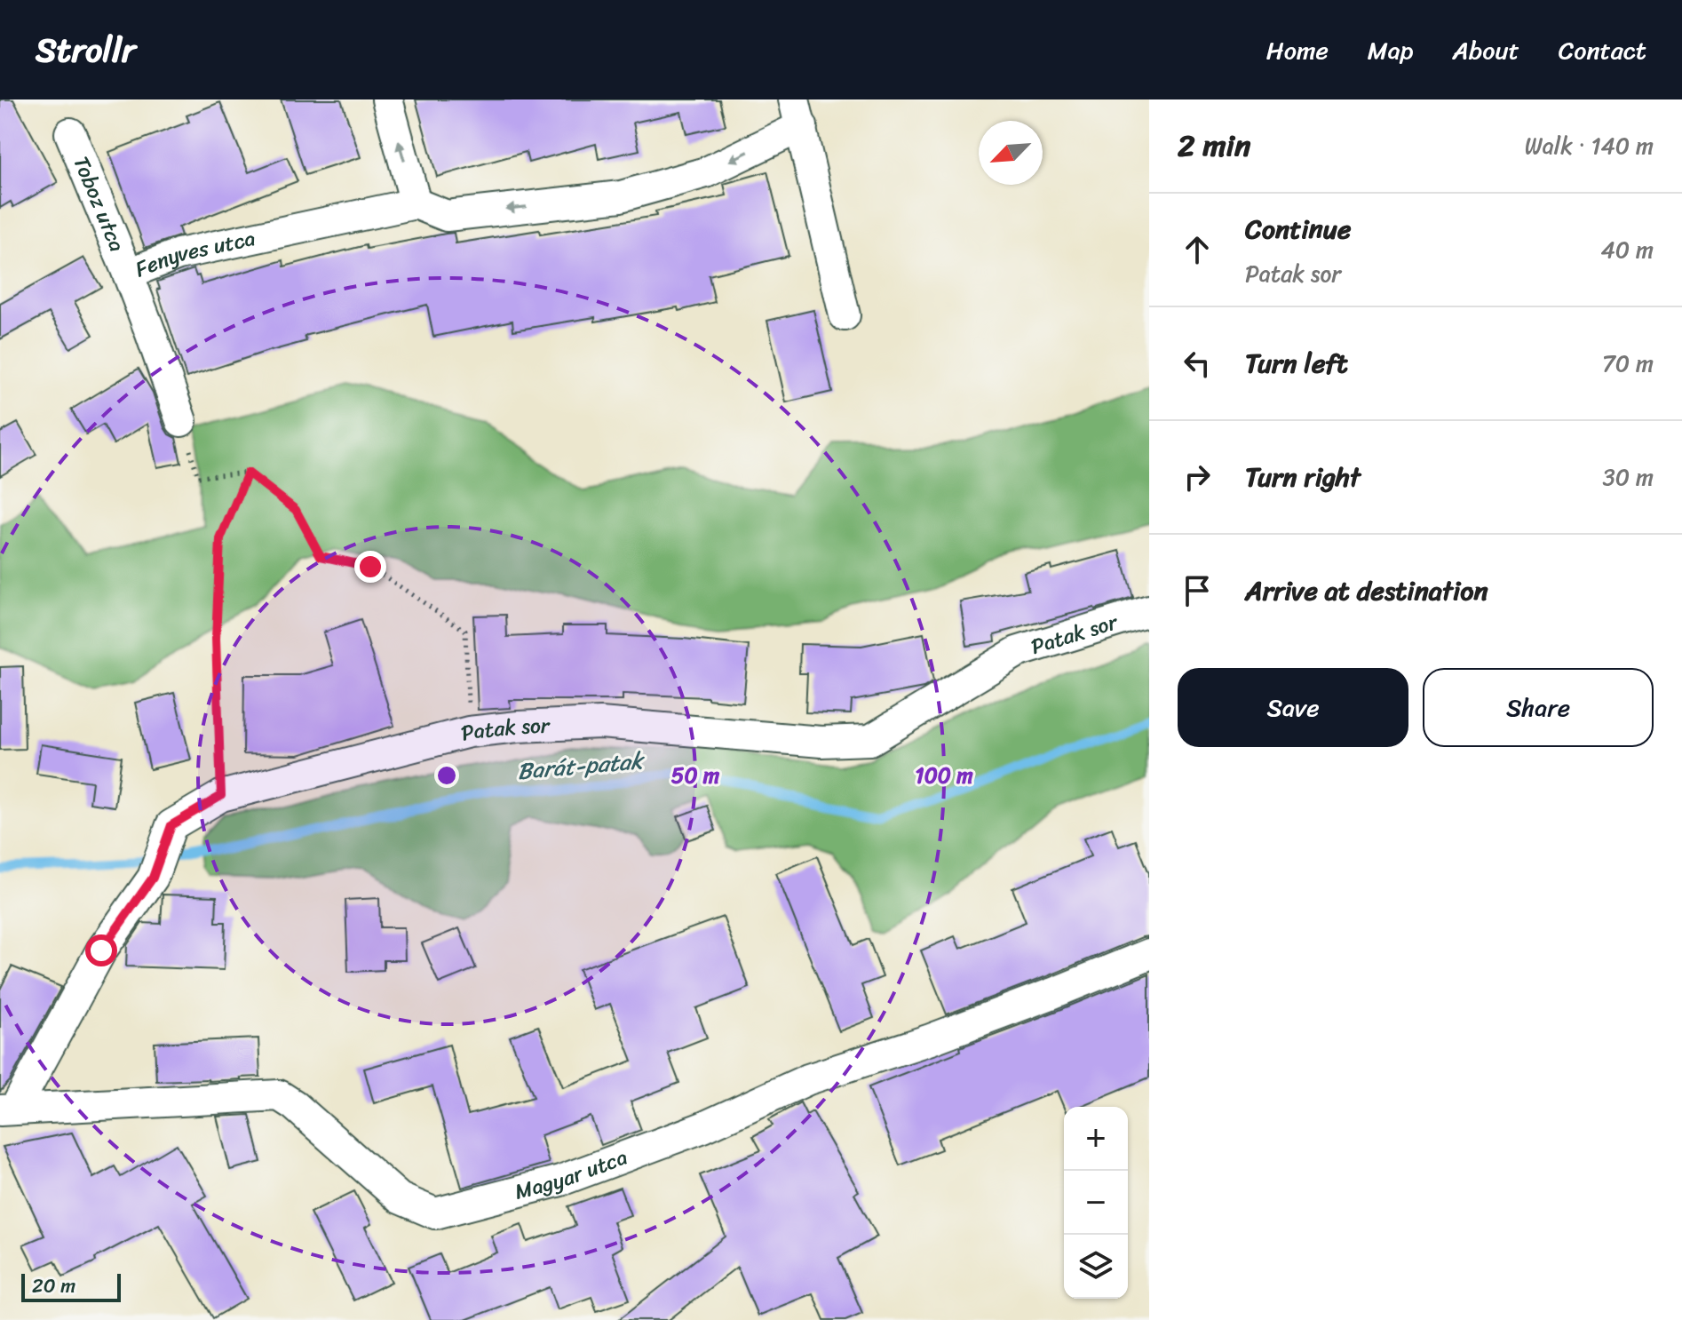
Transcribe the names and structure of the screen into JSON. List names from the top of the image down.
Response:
{
  "streets": {
    "street": [
      "Toboz utca",
      "Fenyves utca",
      "Patak sor",
      "Magyar utca"
    ]
  },
  "crossings": [
    ["Toboz utca", "Fenyves utca"],
    ["Patak sor", "Magyar utca"]
  ],
  "water": ["Barát-patak"],
  "scale_bar": "20 m",
  "north": "bottom left",
  "page": {
    "header": "Strollr",
    "nav": [
      "Home",
      "Map",
      "About",
      "Contact"
    ],
    "heading": ["2 min", "Walk · 140 m"],
    "list": [
      ["Continue", "Patak sor", "40 m"],
      ["Turn left", "70 m"],
      ["Turn right", "30 m"],
      "Arrive at destination"
    ],
    "buttons": ["Save", "Share"],
    "map_buttons": ["+", "−"],
    "scale": "20 m"
  },
  "rings": ["50 m", "100 m"]
}
